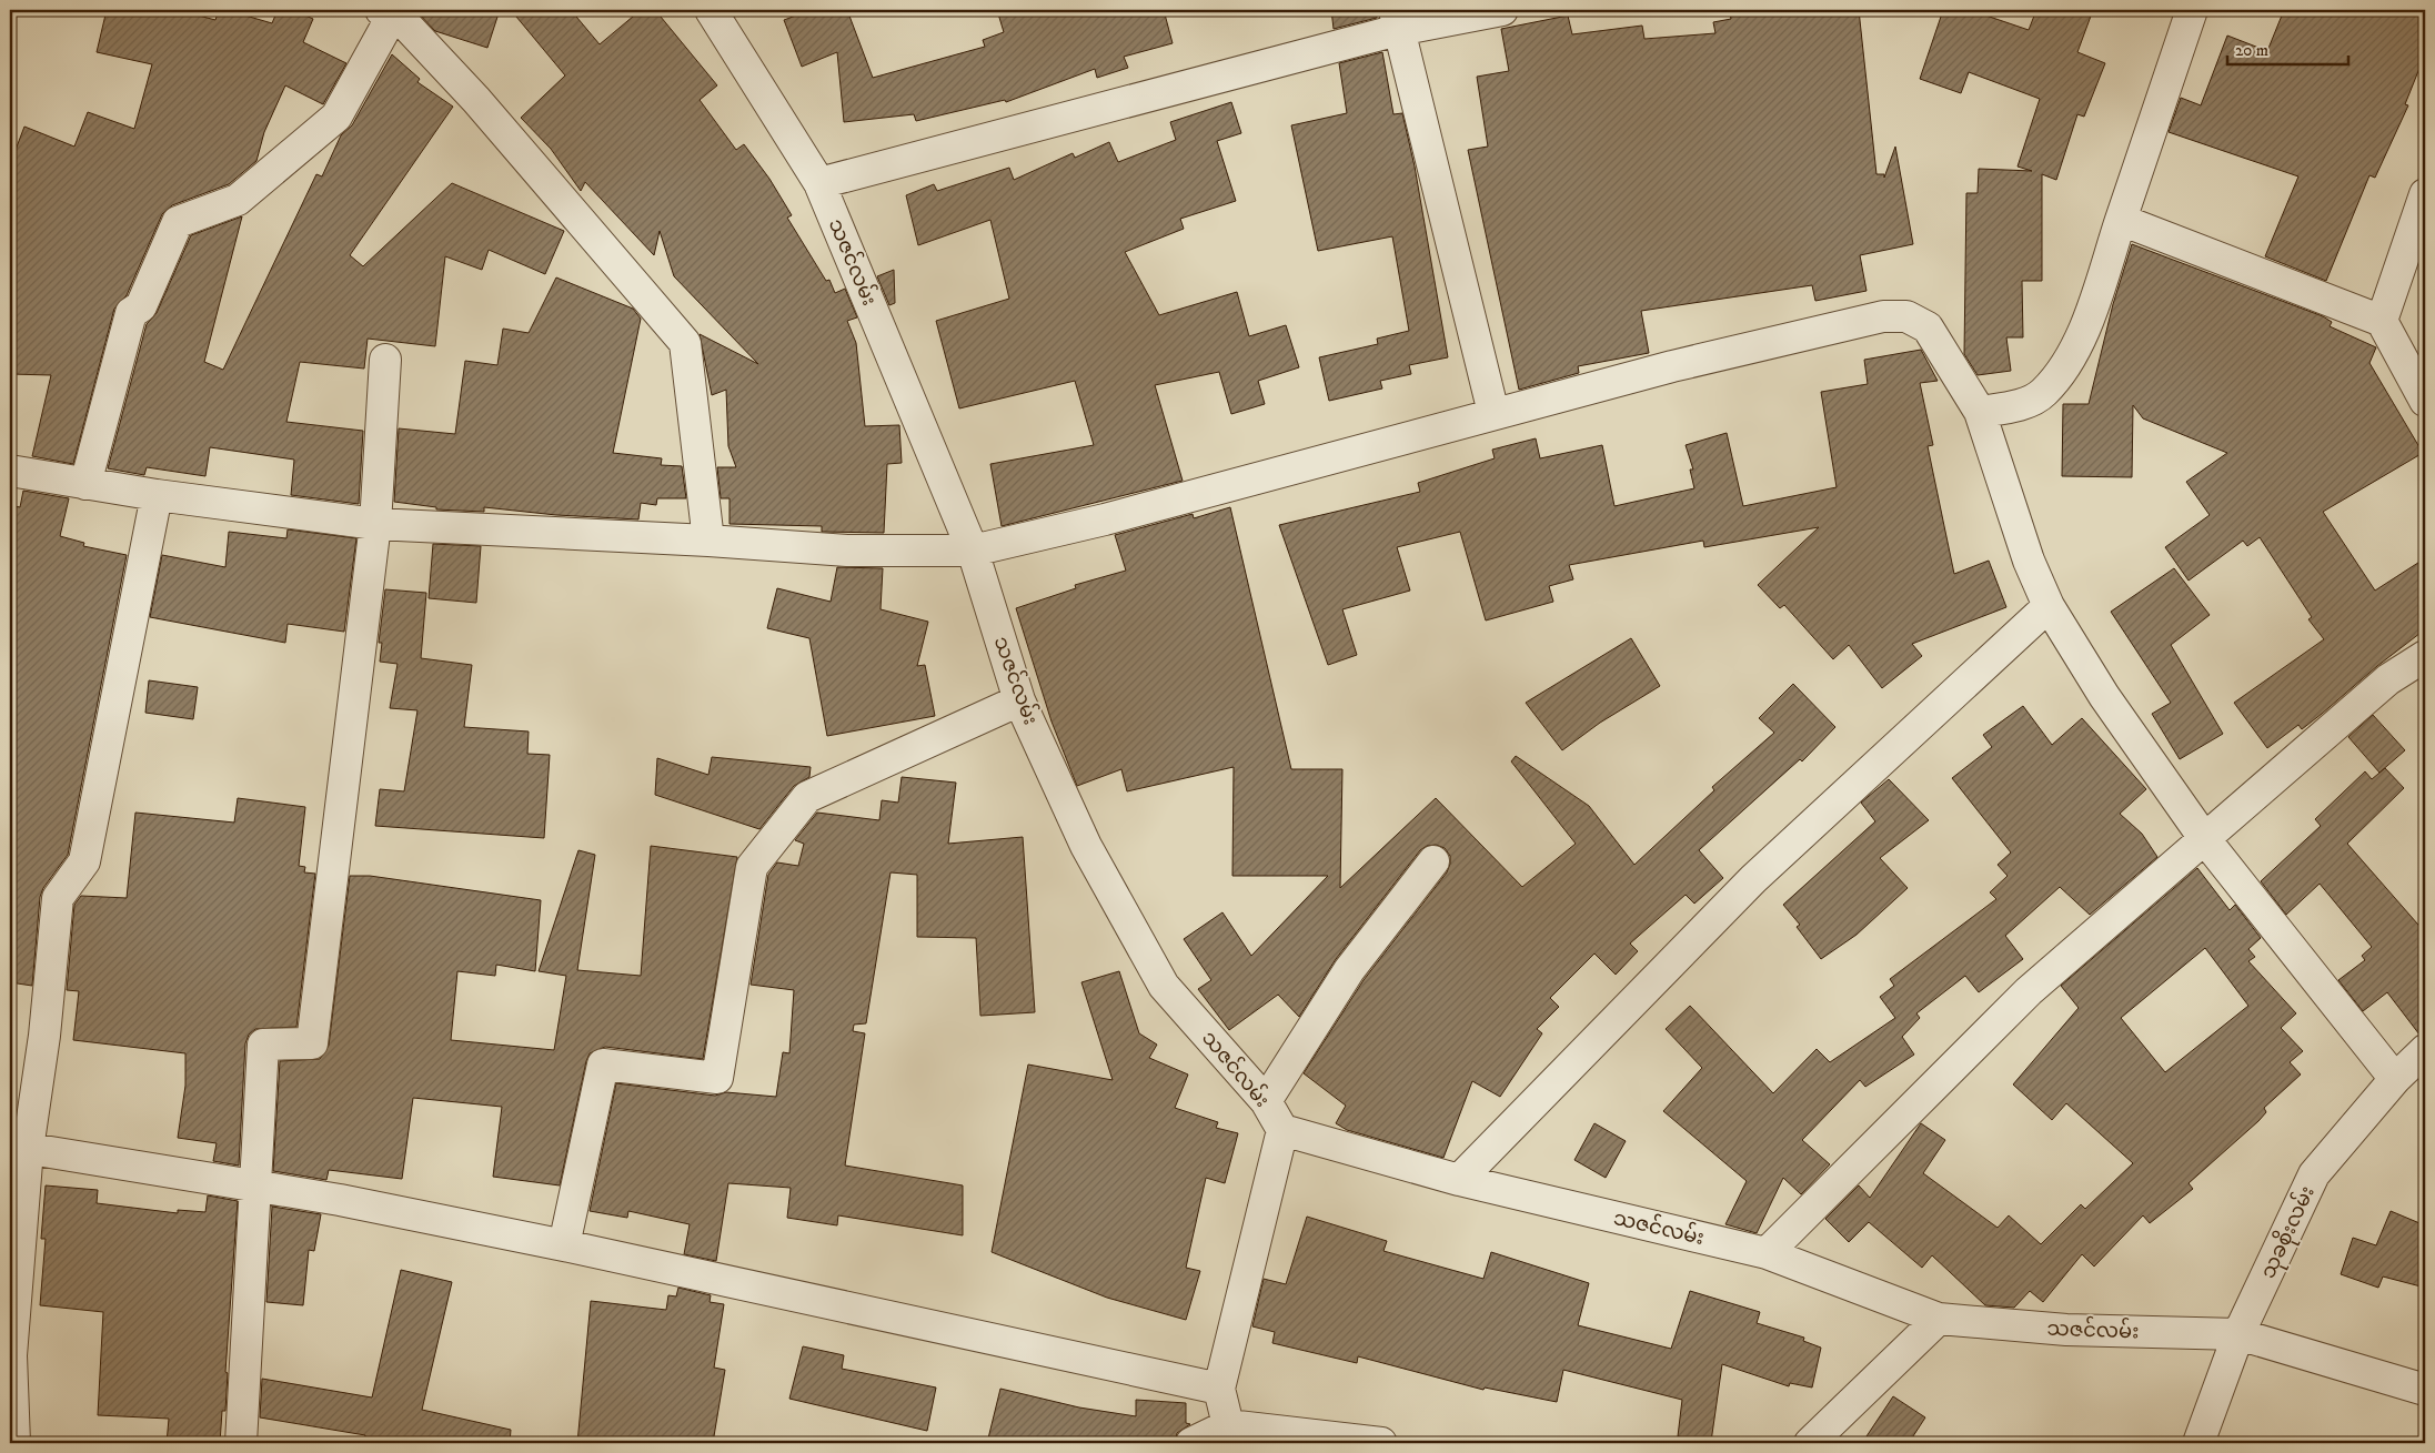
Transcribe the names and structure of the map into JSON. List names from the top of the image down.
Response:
{
  "streets": {
    "street": ["သဇင်လမ်း", "သုခစိုးလမ်း"]
  },
  "crossings": [
    ["သဇင်လမ်း", "သုခစိုးလမ်း"]
  ],
  "scale_bar": "20 m"
}
